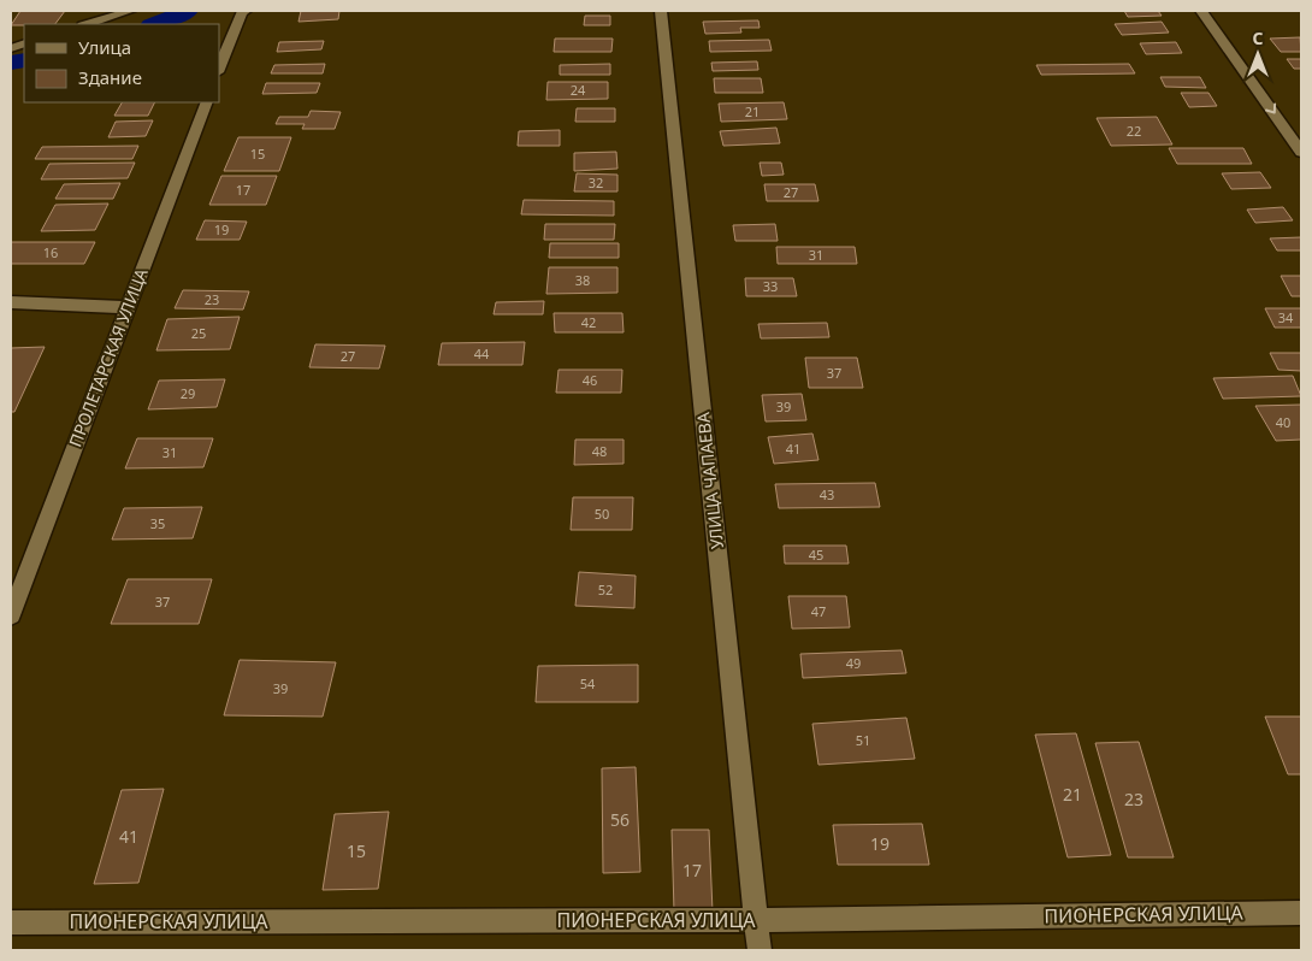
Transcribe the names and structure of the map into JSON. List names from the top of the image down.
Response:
{
  "streets": {
    "street": ["ПРОЛЕТАРСКАЯ УЛИЦА", "УЛИЦА ЧАПАЕВА", "ПИОНЕРСКАЯ УЛИЦА"]
  },
  "crossings": [
    ["УЛИЦА ЧАПАЕВА", "ПИОНЕРСКАЯ УЛИЦА"]
  ],
  "house_numbers": [
    "24",
    "21",
    "22",
    "15",
    "32",
    "17",
    "27",
    "19",
    "16",
    "31",
    "38",
    "33",
    "23",
    "34",
    "42",
    "25",
    "44",
    "27",
    "37",
    "46",
    "29",
    "39",
    "40",
    "41",
    "48",
    "31",
    "43",
    "50",
    "35",
    "45",
    "52",
    "37",
    "47",
    "49",
    "54",
    "39",
    "51",
    "21",
    "23",
    "56",
    "41",
    "19",
    "15",
    "17"
  ],
  "legend": ["Улица", "Здание"],
  "north": "top"
}
